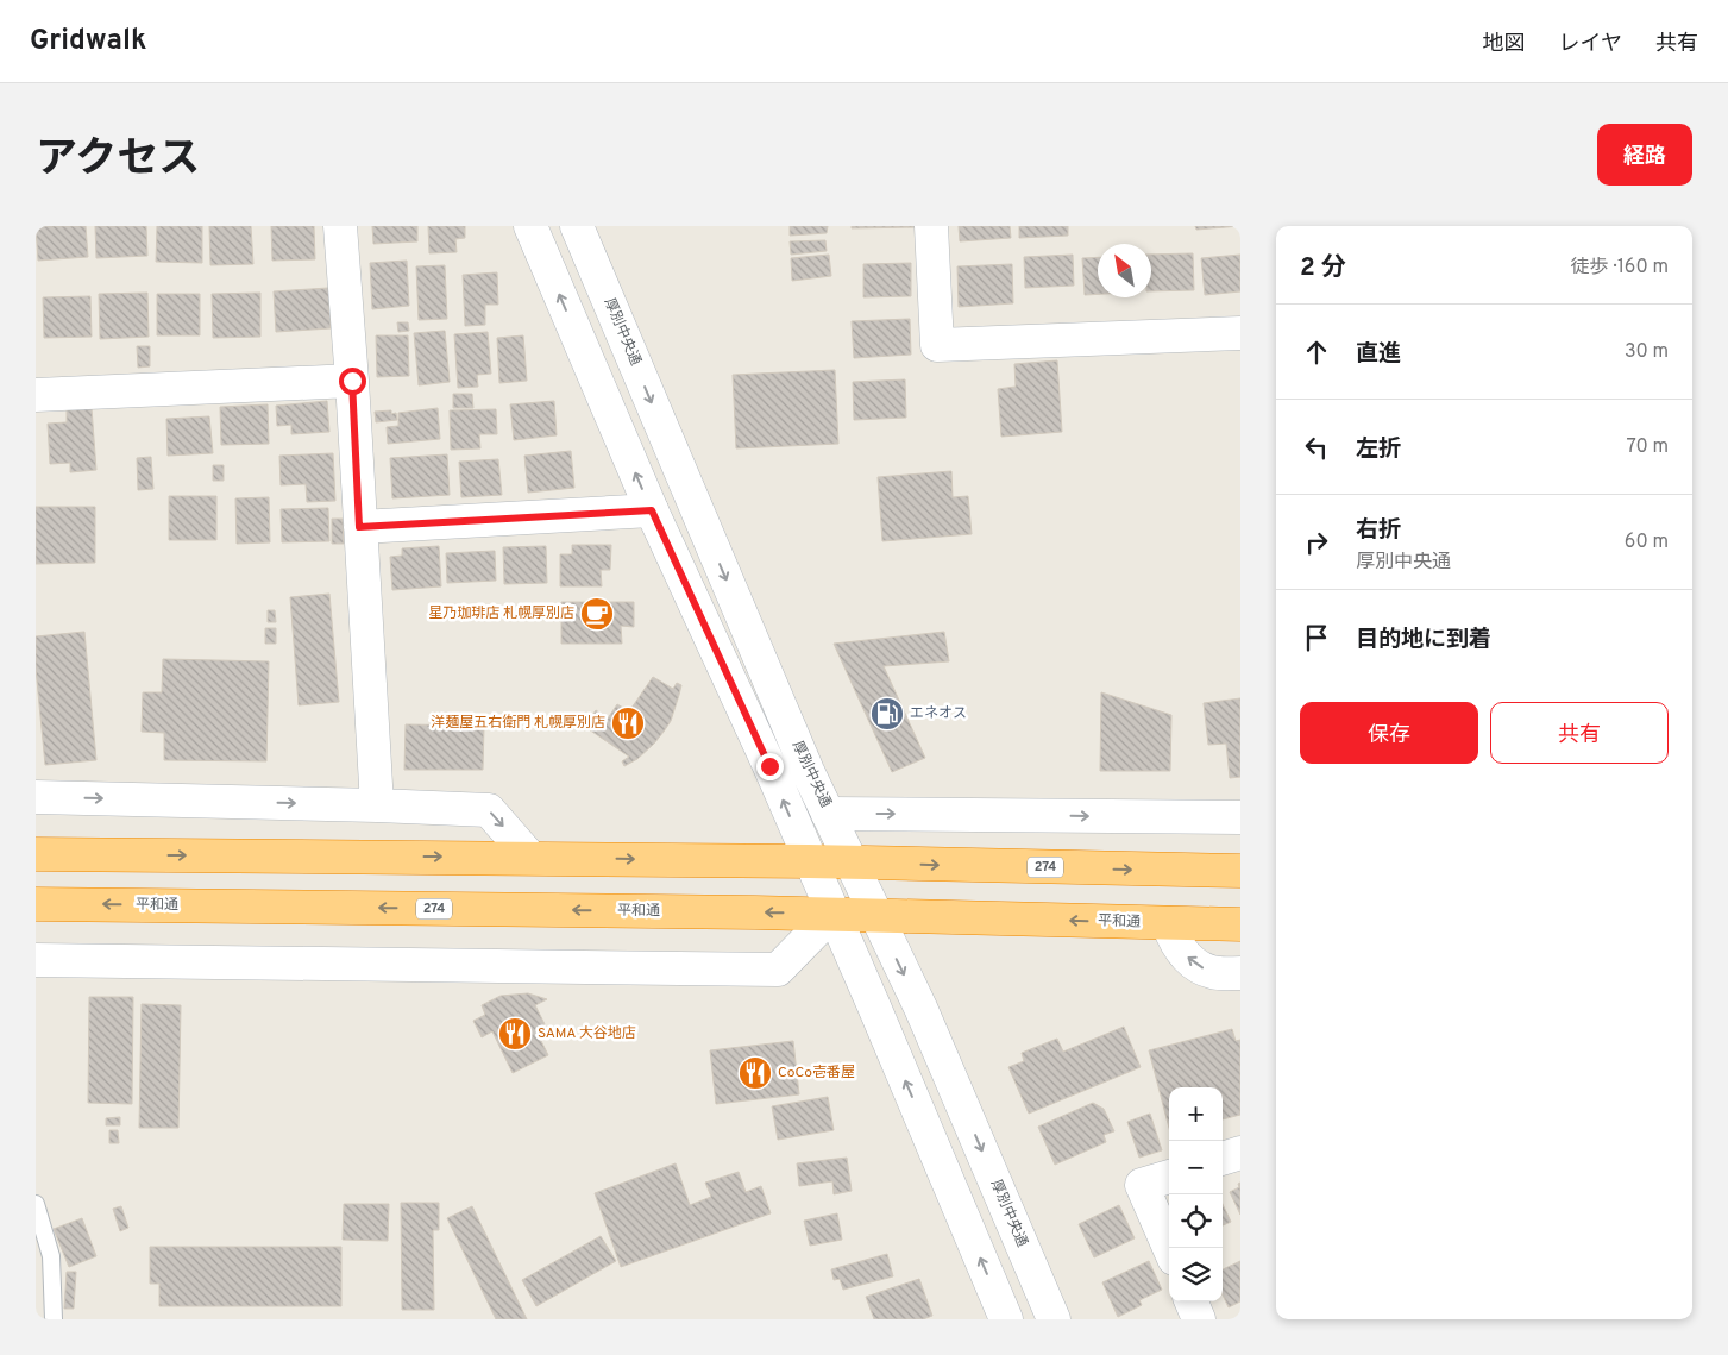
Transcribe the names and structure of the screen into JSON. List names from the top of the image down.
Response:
{
  "streets": {
    "highway": ["274", "平和通"],
    "street": ["厚別中央通"]
  },
  "crossings": [
    ["厚別中央通", "274"],
    ["厚別中央通", "平和通"]
  ],
  "places": {
    "cafe": ["星乃珈琲店 札幌厚別店"],
    "fuel station": ["エネオス"],
    "restaurant": ["洋麺屋五右衛門 札幌厚別店", "SAMA 大谷地店", "CoCo壱番屋"]
  },
  "north": "top left",
  "page": {
    "header": "Gridwalk",
    "nav": ["地図", "レイヤ", "共有"],
    "title": "アクセス",
    "buttons": [
      "経路",
      ["保存", "共有"]
    ],
    "heading": ["2 分", "徒歩 · 160 m"],
    "list": [
      ["直進", "30 m"],
      ["左折", "70 m"],
      ["右折", "厚別中央通", "60 m"],
      "目的地に到着"
    ],
    "map_buttons": ["+", "−"]
  }
}
